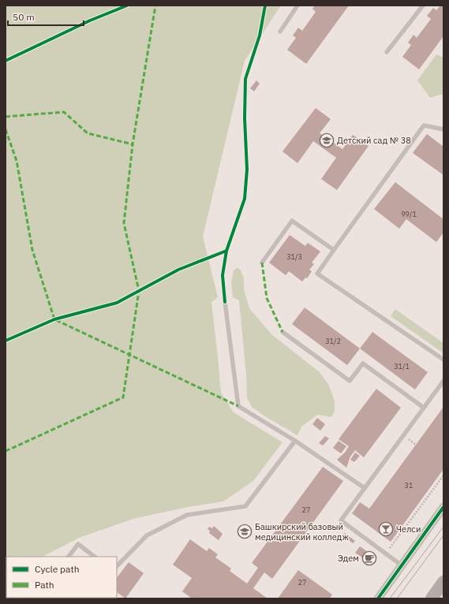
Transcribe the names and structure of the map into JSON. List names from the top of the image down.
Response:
{
  "places": {
    "school or university": ["Детский сад № 38", "Башкирский базовый медицинский колледж"],
    "bar": ["Челси"],
    "cafe": ["Эдем"]
  },
  "house_numbers": [
    "99/1",
    "31/3",
    "31/2",
    "31/1",
    "31",
    "27",
    "27"
  ],
  "legend": ["Cycle path", "Path"],
  "scale_bar": "50 m"
}
